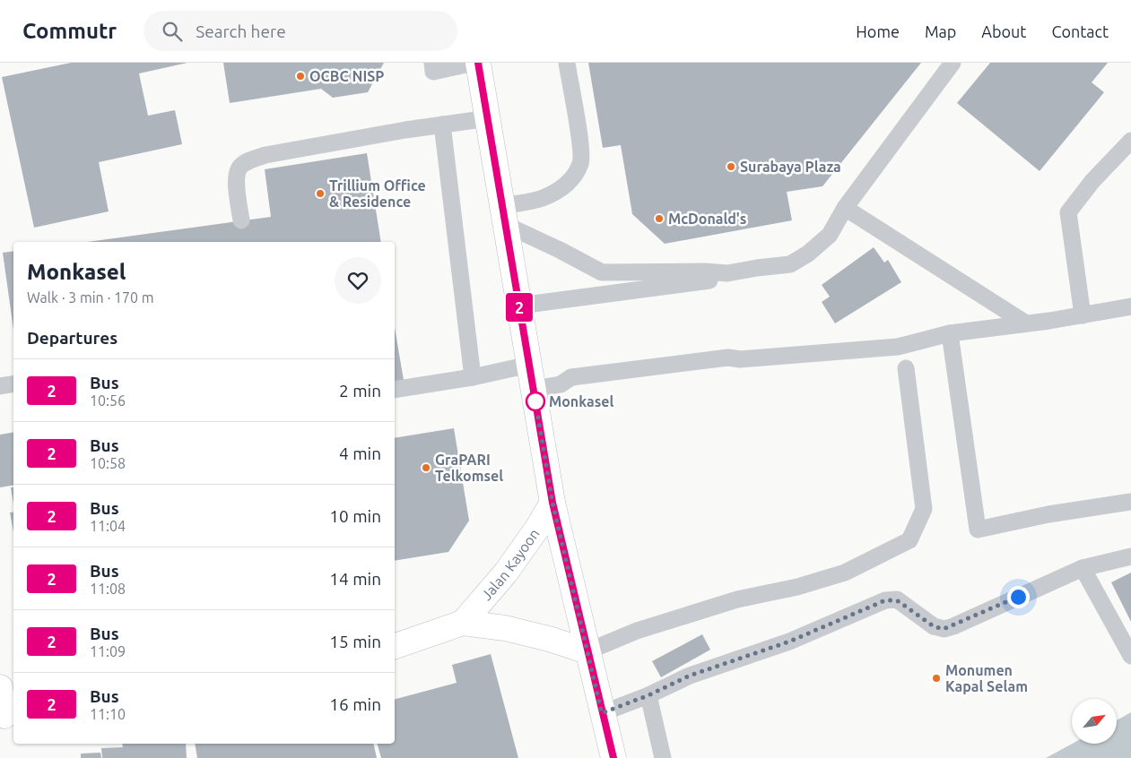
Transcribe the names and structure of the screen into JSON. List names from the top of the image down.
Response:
{
  "streets": {
    "main road": ["Jalan Kayoon"]
  },
  "places": [
    "OCBC NISP",
    "Surabaya Plaza",
    "Trillium Office & Residence",
    "McDonald's",
    "Monkasel",
    "GraPARI Telkomsel",
    "Monumen Kapal Selam"
  ],
  "lines": ["bus line 2"],
  "north": "top right",
  "page": {
    "header": "Commutr",
    "search": "Search here",
    "nav": [
      "Home",
      "Map",
      "About",
      "Contact"
    ],
    "on_map": "2",
    "heading": [
      ["Monkasel", "Walk · 3 min · 170 m"],
      "Departures"
    ],
    "list": [
      {
        "mark": "2",
        "name": "Bus",
        "note": "10:56",
        "value": "2 min"
      },
      {
        "mark": "2",
        "name": "Bus",
        "note": "10:58",
        "value": "4 min"
      },
      {
        "mark": "2",
        "name": "Bus",
        "note": "11:04",
        "value": "10 min"
      },
      {
        "mark": "2",
        "name": "Bus",
        "note": "11:08",
        "value": "14 min"
      },
      {
        "mark": "2",
        "name": "Bus",
        "note": "11:09",
        "value": "15 min"
      },
      {
        "mark": "2",
        "name": "Bus",
        "note": "11:10",
        "value": "16 min"
      }
    ]
  }
}
